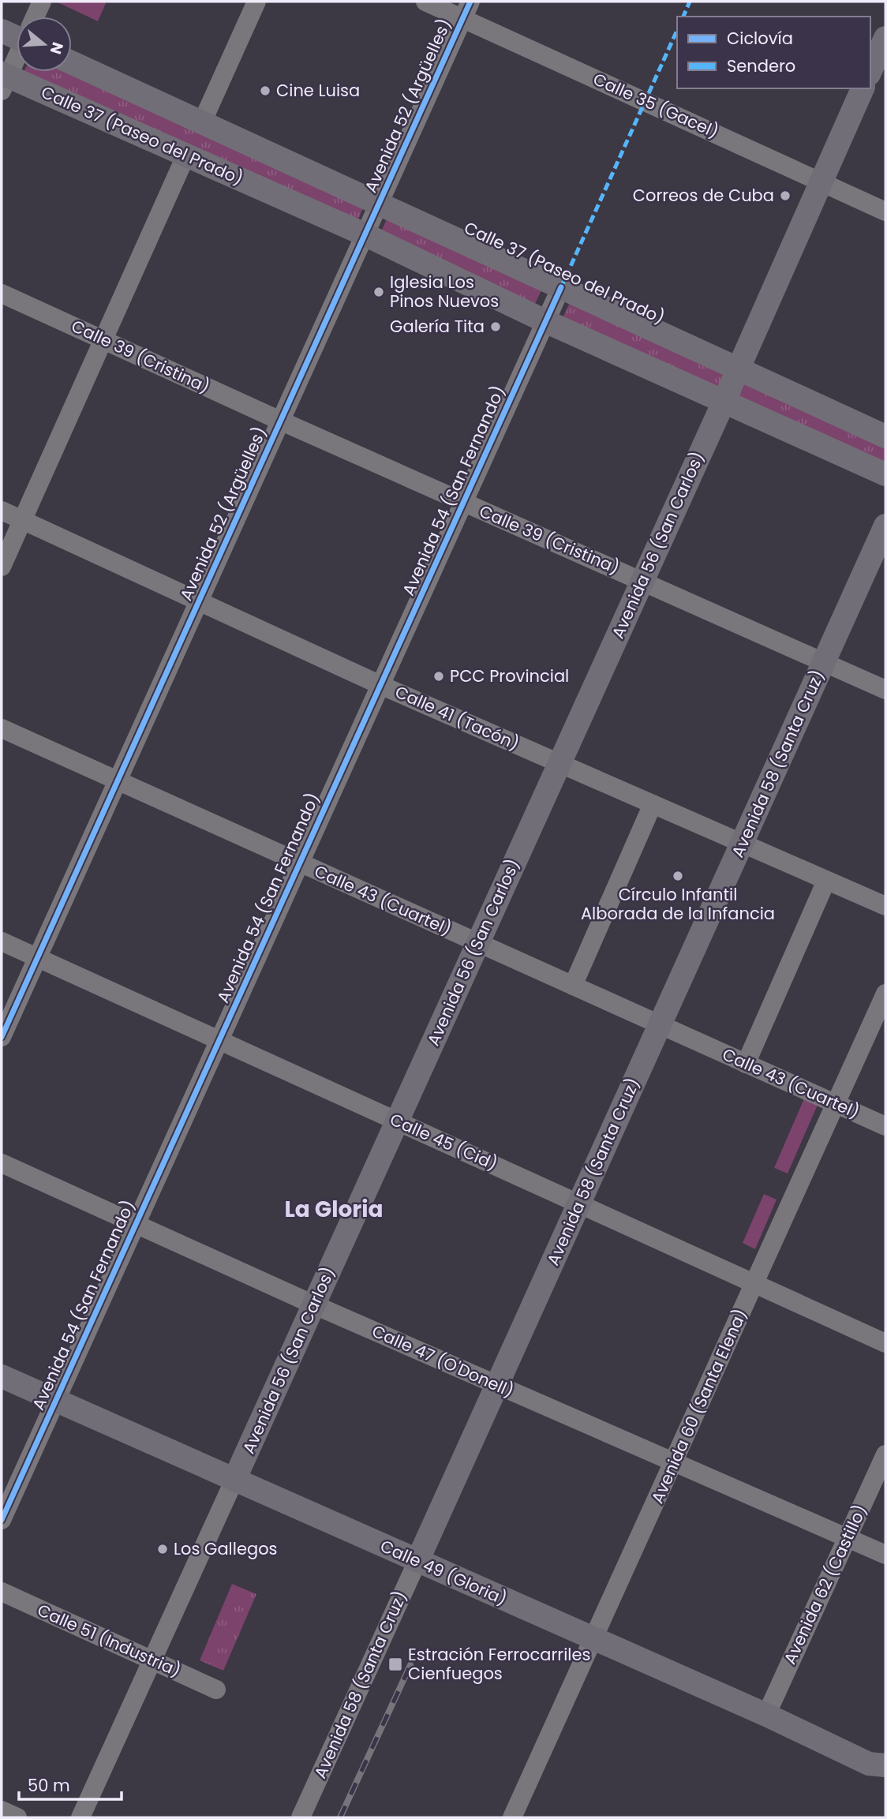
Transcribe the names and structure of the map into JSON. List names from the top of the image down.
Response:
{
  "streets": {
    "main road": [
      "Calle 37 (Paseo del Prado)",
      "Avenida 56 (San Carlos)",
      "Avenida 58 (Santa Cruz)",
      "Calle 49 (Gloria)"
    ],
    "street": [
      "Avenida 52 (Argüelles)",
      "Calle 35 (Gacel)",
      "Calle 39 (Cristina)",
      "Avenida 54 (San Fernando)",
      "Calle 41 (Tacón)",
      "Calle 43 (Cuartel)",
      "Calle 45 (Cid)",
      "Calle 47 (O'Donell)",
      "Avenida 60 (Santa Elena)",
      "Avenida 62 (Castillo)",
      "Calle 51 (Industria)"
    ]
  },
  "crossings": [
    ["Avenida 52 (Argüelles)", "Calle 35 (Gacel)"],
    ["Avenida 52 (Argüelles)", "Calle 37 (Paseo del Prado)"],
    ["Avenida 52 (Argüelles)", "Calle 39 (Cristina)"],
    ["Avenida 52 (Argüelles)", "Calle 41 (Tacón)"],
    ["Avenida 52 (Argüelles)", "Calle 43 (Cuartel)"],
    ["Avenida 52 (Argüelles)", "Calle 45 (Cid)"],
    ["Calle 35 (Gacel)", "Avenida 56 (San Carlos)"],
    ["Calle 37 (Paseo del Prado)", "Avenida 54 (San Fernando)"],
    ["Calle 37 (Paseo del Prado)", "Avenida 56 (San Carlos)"],
    ["Calle 39 (Cristina)", "Avenida 54 (San Fernando)"],
    ["Calle 39 (Cristina)", "Avenida 56 (San Carlos)"],
    ["Calle 39 (Cristina)", "Avenida 58 (Santa Cruz)"],
    ["Avenida 54 (San Fernando)", "Calle 41 (Tacón)"],
    ["Avenida 54 (San Fernando)", "Calle 43 (Cuartel)"],
    ["Avenida 54 (San Fernando)", "Calle 45 (Cid)"],
    ["Avenida 54 (San Fernando)", "Calle 47 (O'Donell)"],
    ["Avenida 54 (San Fernando)", "Calle 49 (Gloria)"],
    ["Avenida 56 (San Carlos)", "Calle 41 (Tacón)"],
    ["Avenida 56 (San Carlos)", "Calle 43 (Cuartel)"],
    ["Avenida 56 (San Carlos)", "Calle 45 (Cid)"],
    ["Avenida 56 (San Carlos)", "Calle 47 (O'Donell)"],
    ["Avenida 56 (San Carlos)", "Calle 49 (Gloria)"],
    ["Avenida 56 (San Carlos)", "Calle 51 (Industria)"],
    ["Calle 41 (Tacón)", "Avenida 58 (Santa Cruz)"],
    ["Avenida 58 (Santa Cruz)", "Calle 43 (Cuartel)"],
    ["Avenida 58 (Santa Cruz)", "Calle 45 (Cid)"],
    ["Avenida 58 (Santa Cruz)", "Calle 47 (O'Donell)"],
    ["Avenida 58 (Santa Cruz)", "Calle 49 (Gloria)"],
    ["Calle 43 (Cuartel)", "Avenida 60 (Santa Elena)"],
    ["Calle 45 (Cid)", "Avenida 60 (Santa Elena)"],
    ["Calle 47 (O'Donell)", "Avenida 60 (Santa Elena)"],
    ["Calle 47 (O'Donell)", "Avenida 62 (Castillo)"],
    ["Avenida 60 (Santa Elena)", "Calle 49 (Gloria)"],
    ["Calle 49 (Gloria)", "Avenida 62 (Castillo)"]
  ],
  "districts": ["La Gloria"],
  "places": {
    "other": [
      "Cine Luisa",
      "Correos de Cuba",
      "Iglesia Los Pinos Nuevos",
      "Galería Tita",
      "PCC Provincial",
      "Círculo Infantil Alborada de la Infancia",
      "Los Gallegos"
    ],
    "transit": ["Estración Ferrocarriles Cienfuegos"]
  },
  "legend": ["Ciclovía", "Sendero"],
  "scale_bar": "50 m",
  "north": "right"
}
